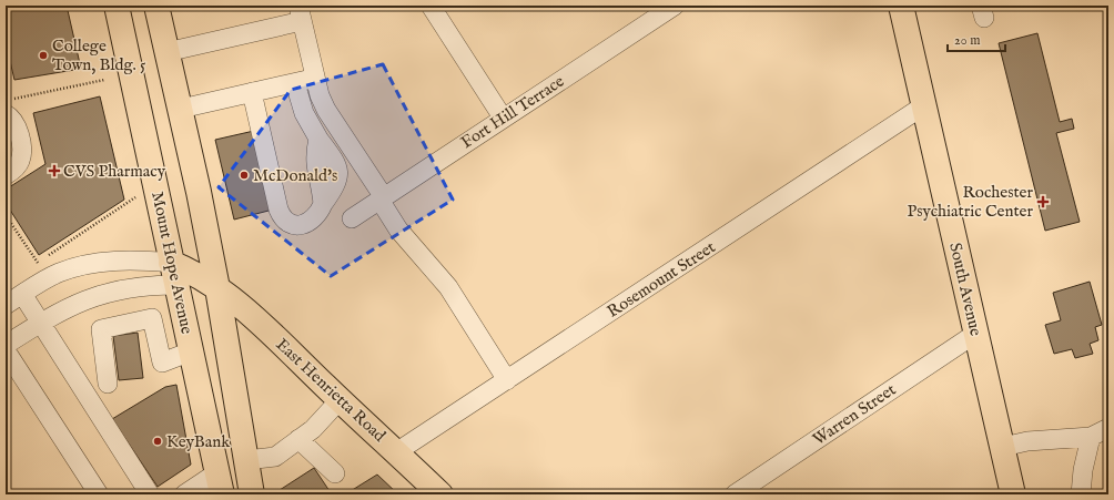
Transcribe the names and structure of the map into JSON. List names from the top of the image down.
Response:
{
  "streets": {
    "main road": ["Mount Hope Avenue", "South Avenue", "East Henrietta Road"],
    "street": ["Fort Hill Terrace", "Rosemount Street", "Warren Street"]
  },
  "crossings": [
    ["Rosemount Street", "South Avenue"],
    ["Rosemount Street", "East Henrietta Road"],
    ["South Avenue", "Warren Street"]
  ],
  "places": {
    "other": ["College Town, Bldg. 5", "McDonald's", "KeyBank"],
    "health": ["CVS Pharmacy", "Rochester Psychiatric Center"]
  },
  "scale_bar": "20 m"
}
